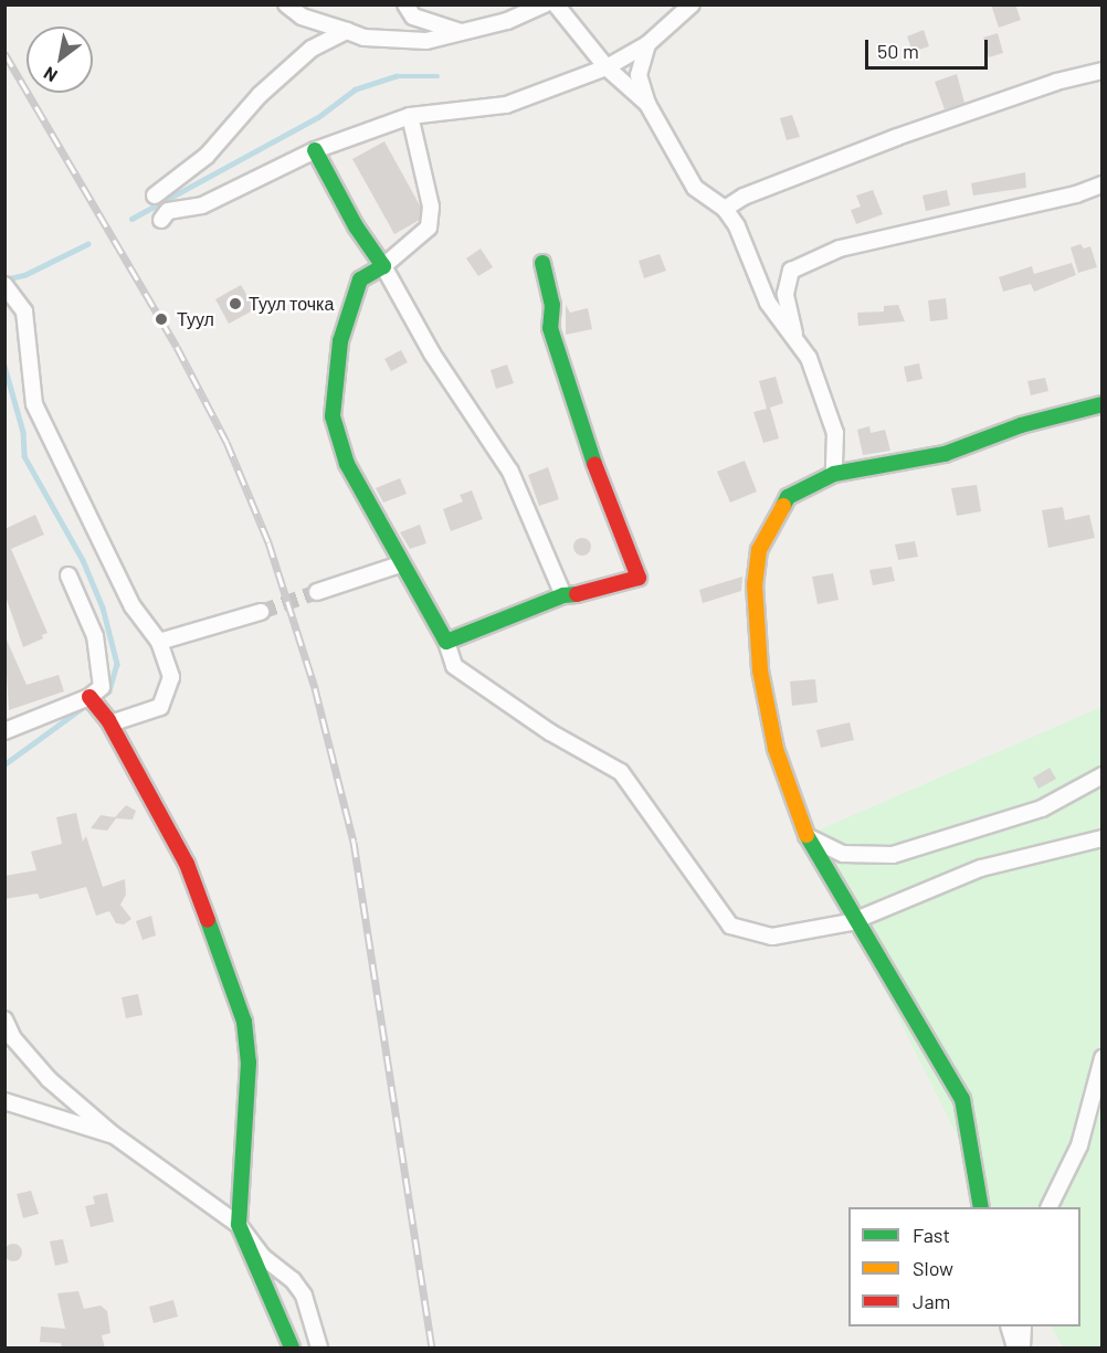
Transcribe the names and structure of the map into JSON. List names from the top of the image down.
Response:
{
  "places": ["Туул точка", "Туул"],
  "legend": ["Fast", "Slow", "Jam"],
  "scale_bar": "50 m",
  "north": "bottom left"
}
